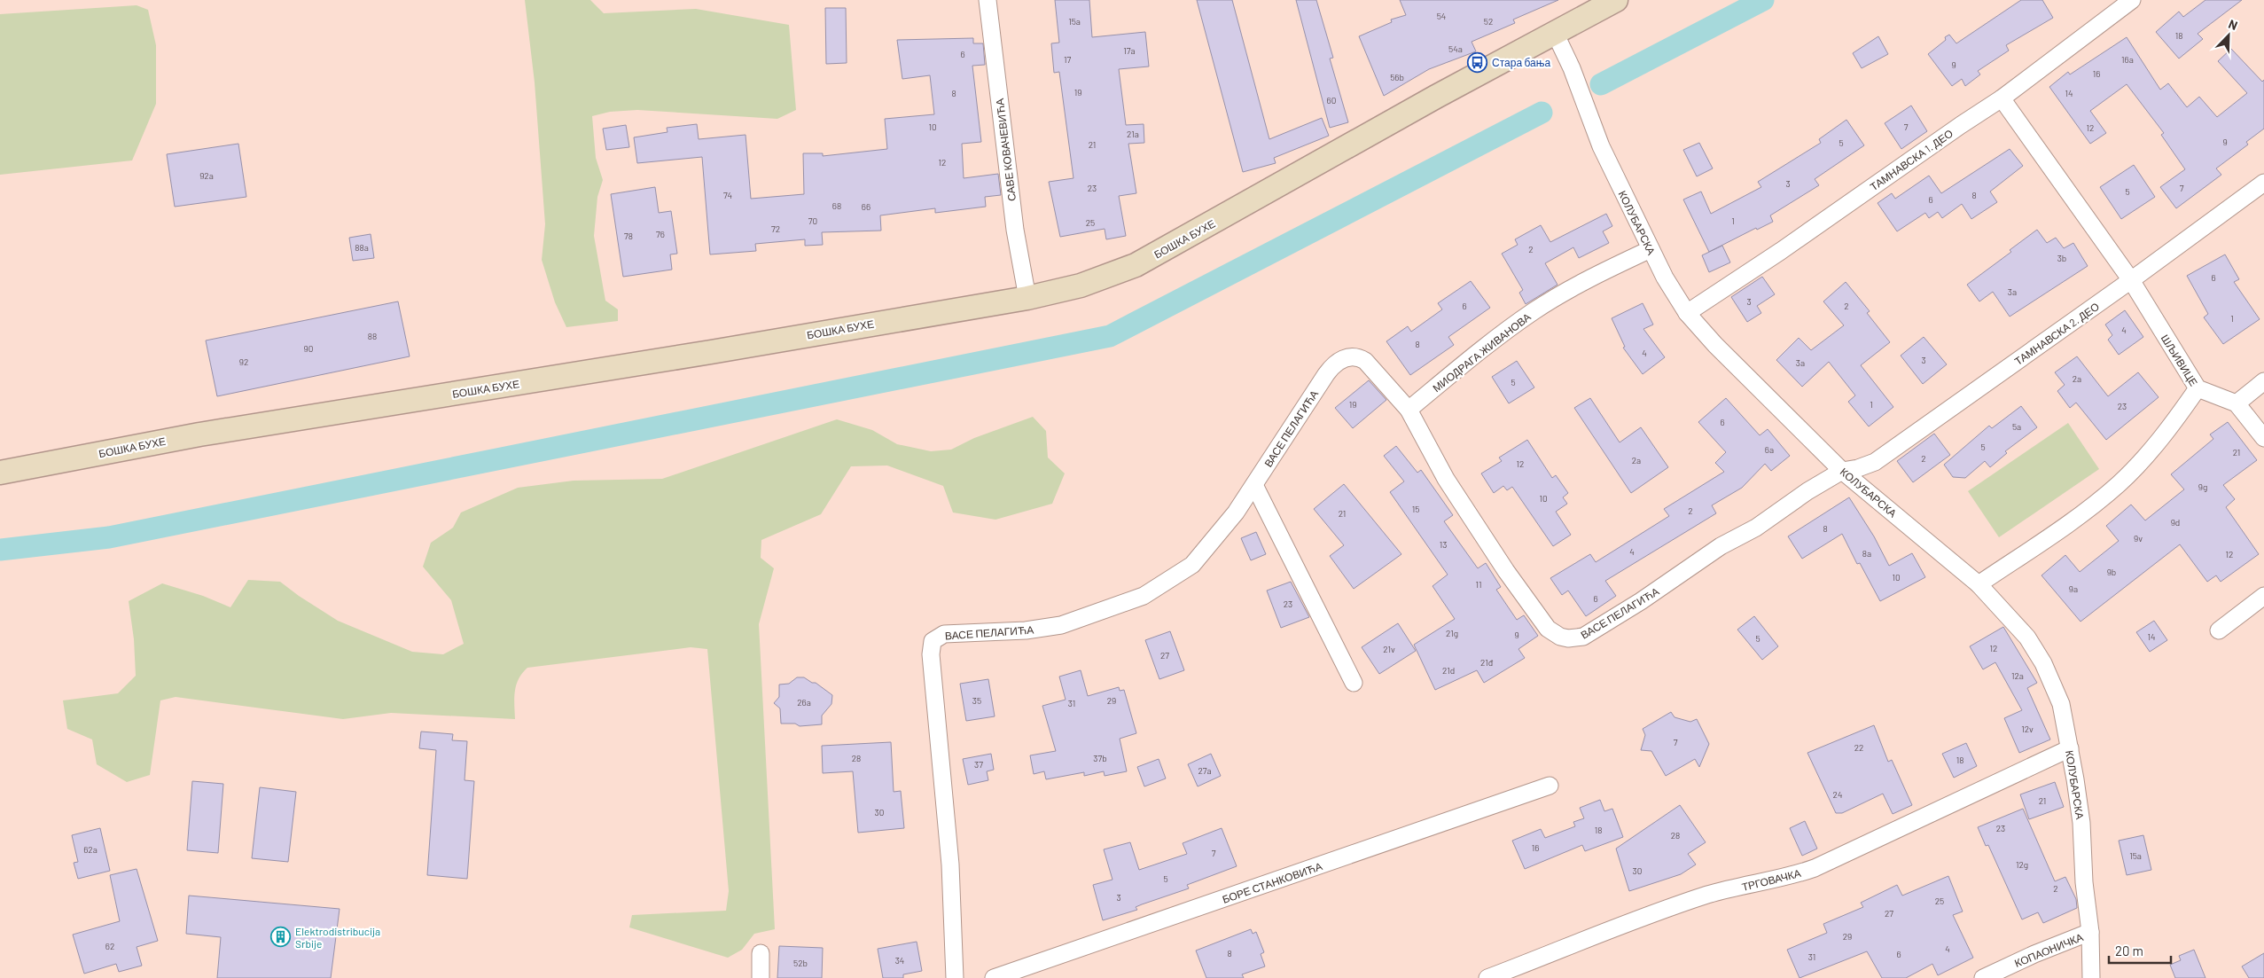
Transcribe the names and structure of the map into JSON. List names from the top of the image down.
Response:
{
  "streets": {
    "main road": ["БОШКА БУХЕ"],
    "street": [
      "САВЕ КОВАЧЕВИЋА",
      "ТАМНАВСКА 1. ДЕО",
      "КОЛУБАРСКА",
      "ТАМНАВСКА 2. ДЕО",
      "МИОДРАГА ЖИВАНОВА",
      "ШЉИВИЦЕ",
      "ВАСЕ ПЕЛАГИЋА",
      "ТРГОВАЧКА",
      "БОРЕ СТАНКОВИЋА",
      "КОПАОНИЧКА"
    ]
  },
  "crossings": [
    ["САВЕ КОВАЧЕВИЋА", "БОШКА БУХЕ"],
    ["ТАМНАВСКА 1. ДЕО", "КОЛУБАРСКА"],
    ["ТАМНАВСКА 1. ДЕО", "ШЉИВИЦЕ"],
    ["КОЛУБАРСКА", "БОШКА БУХЕ"],
    ["КОЛУБАРСКА", "ТАМНАВСКА 2. ДЕО"],
    ["КОЛУБАРСКА", "МИОДРАГА ЖИВАНОВА"],
    ["КОЛУБАРСКА", "ВАСЕ ПЕЛАГИЋА"],
    ["КОЛУБАРСКА", "ТРГОВАЧКА"],
    ["КОЛУБАРСКА", "КОПАОНИЧКА"],
    ["ТАМНАВСКА 2. ДЕО", "ШЉИВИЦЕ"],
    ["ТАМНАВСКА 2. ДЕО", "ВАСЕ ПЕЛАГИЋА"],
    ["МИОДРАГА ЖИВАНОВА", "ВАСЕ ПЕЛАГИЋА"]
  ],
  "places": {
    "bus stop": ["Стара бања"],
    "building": ["Elektrodistribucija Srbije"]
  },
  "house_numbers": [
    "54",
    "15a",
    "52",
    "18",
    "54a",
    "17a",
    "6",
    "17",
    "16a",
    "9",
    "16",
    "56b",
    "19",
    "8",
    "14",
    "60",
    "10",
    "7",
    "12",
    "21a",
    "9",
    "5",
    "21",
    "12",
    "92a",
    "3",
    "23",
    "7",
    "5",
    "74",
    "8",
    "6",
    "68",
    "66",
    "70",
    "1",
    "25",
    "72",
    "76",
    "78",
    "88a",
    "2",
    "3b",
    "6",
    "3a",
    "3",
    "6",
    "2",
    "1",
    "4",
    "88",
    "8",
    "90",
    "4",
    "3",
    "92",
    "3a",
    "2a",
    "5",
    "19",
    "1",
    "23",
    "6",
    "5a",
    "5",
    "6a",
    "21",
    "2",
    "2a",
    "12",
    "9g",
    "10",
    "15",
    "2",
    "21",
    "9d",
    "8",
    "9v",
    "13",
    "4",
    "8a",
    "12",
    "9b",
    "10",
    "11",
    "9a",
    "6",
    "23",
    "21g",
    "9",
    "14",
    "5",
    "12",
    "21v",
    "27",
    "21đ",
    "21d",
    "12a",
    "35",
    "29",
    "26a",
    "31",
    "12v",
    "7",
    "22",
    "28",
    "37b",
    "18",
    "37",
    "27a",
    "24",
    "21",
    "30",
    "23",
    "18",
    "28",
    "16",
    "62a",
    "7",
    "15a",
    "12g",
    "30",
    "5",
    "2",
    "3",
    "25",
    "27",
    "29",
    "62",
    "4",
    "8",
    "6",
    "31",
    "34",
    "52b"
  ],
  "scale_bar": "20 m",
  "north": "top right"
}
